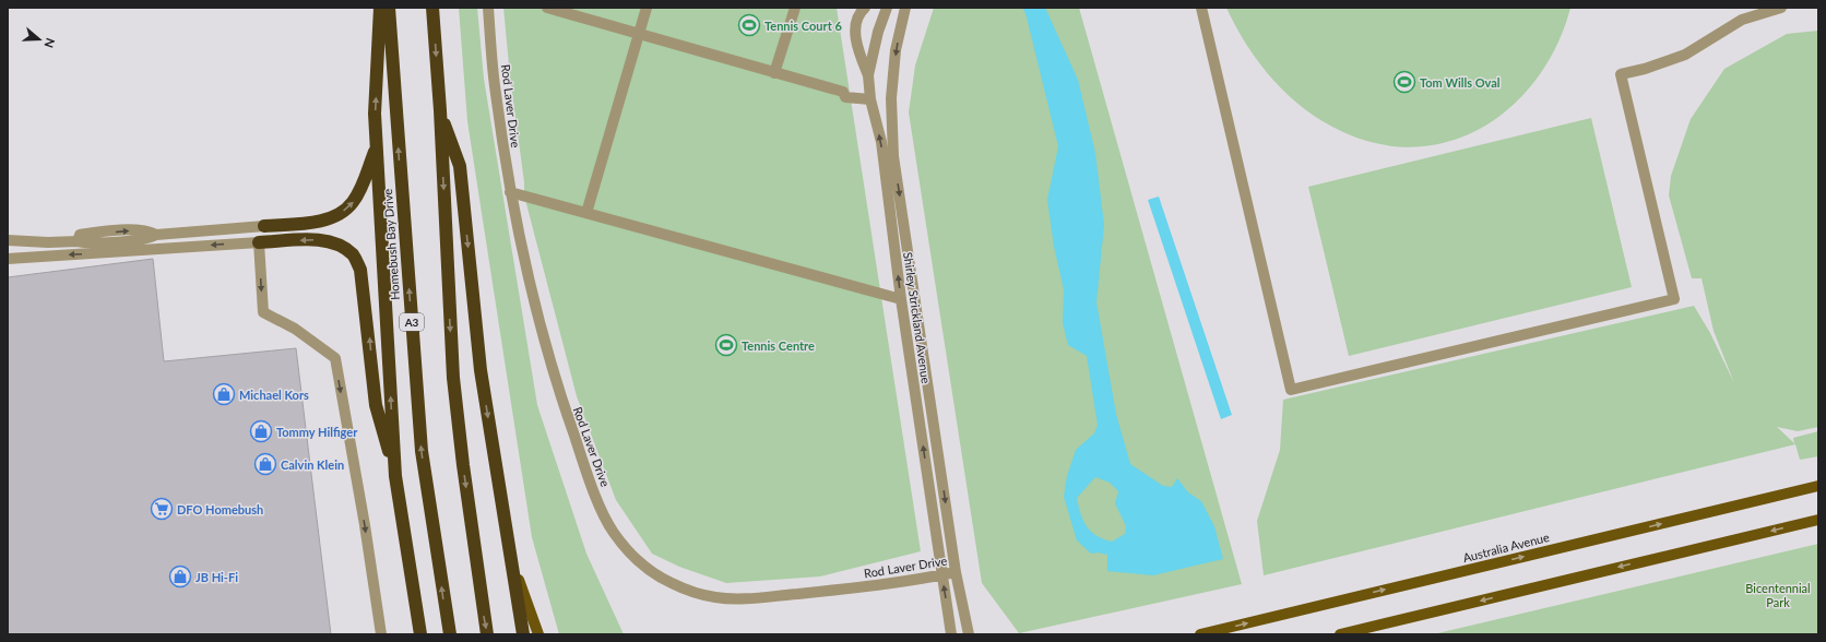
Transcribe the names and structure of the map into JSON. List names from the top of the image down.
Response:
{
  "streets": {
    "highway": ["Homebush Bay Drive", "A3"],
    "main road": ["Australia Avenue"],
    "street": ["Rod Laver Drive", "Shirley Strickland Avenue"]
  },
  "crossings": [
    ["Rod Laver Drive", "Shirley Strickland Avenue"]
  ],
  "parks": ["Bicentennial Park"],
  "places": {
    "sports": ["Tennis Court 6", "Tom Wills Oval", "Tennis Centre"],
    "shop": [
      "Michael Kors",
      "Tommy Hilfiger",
      "Calvin Klein",
      "JB Hi-Fi"
    ],
    "supermarket": ["DFO Homebush"]
  },
  "north": "right"
}
